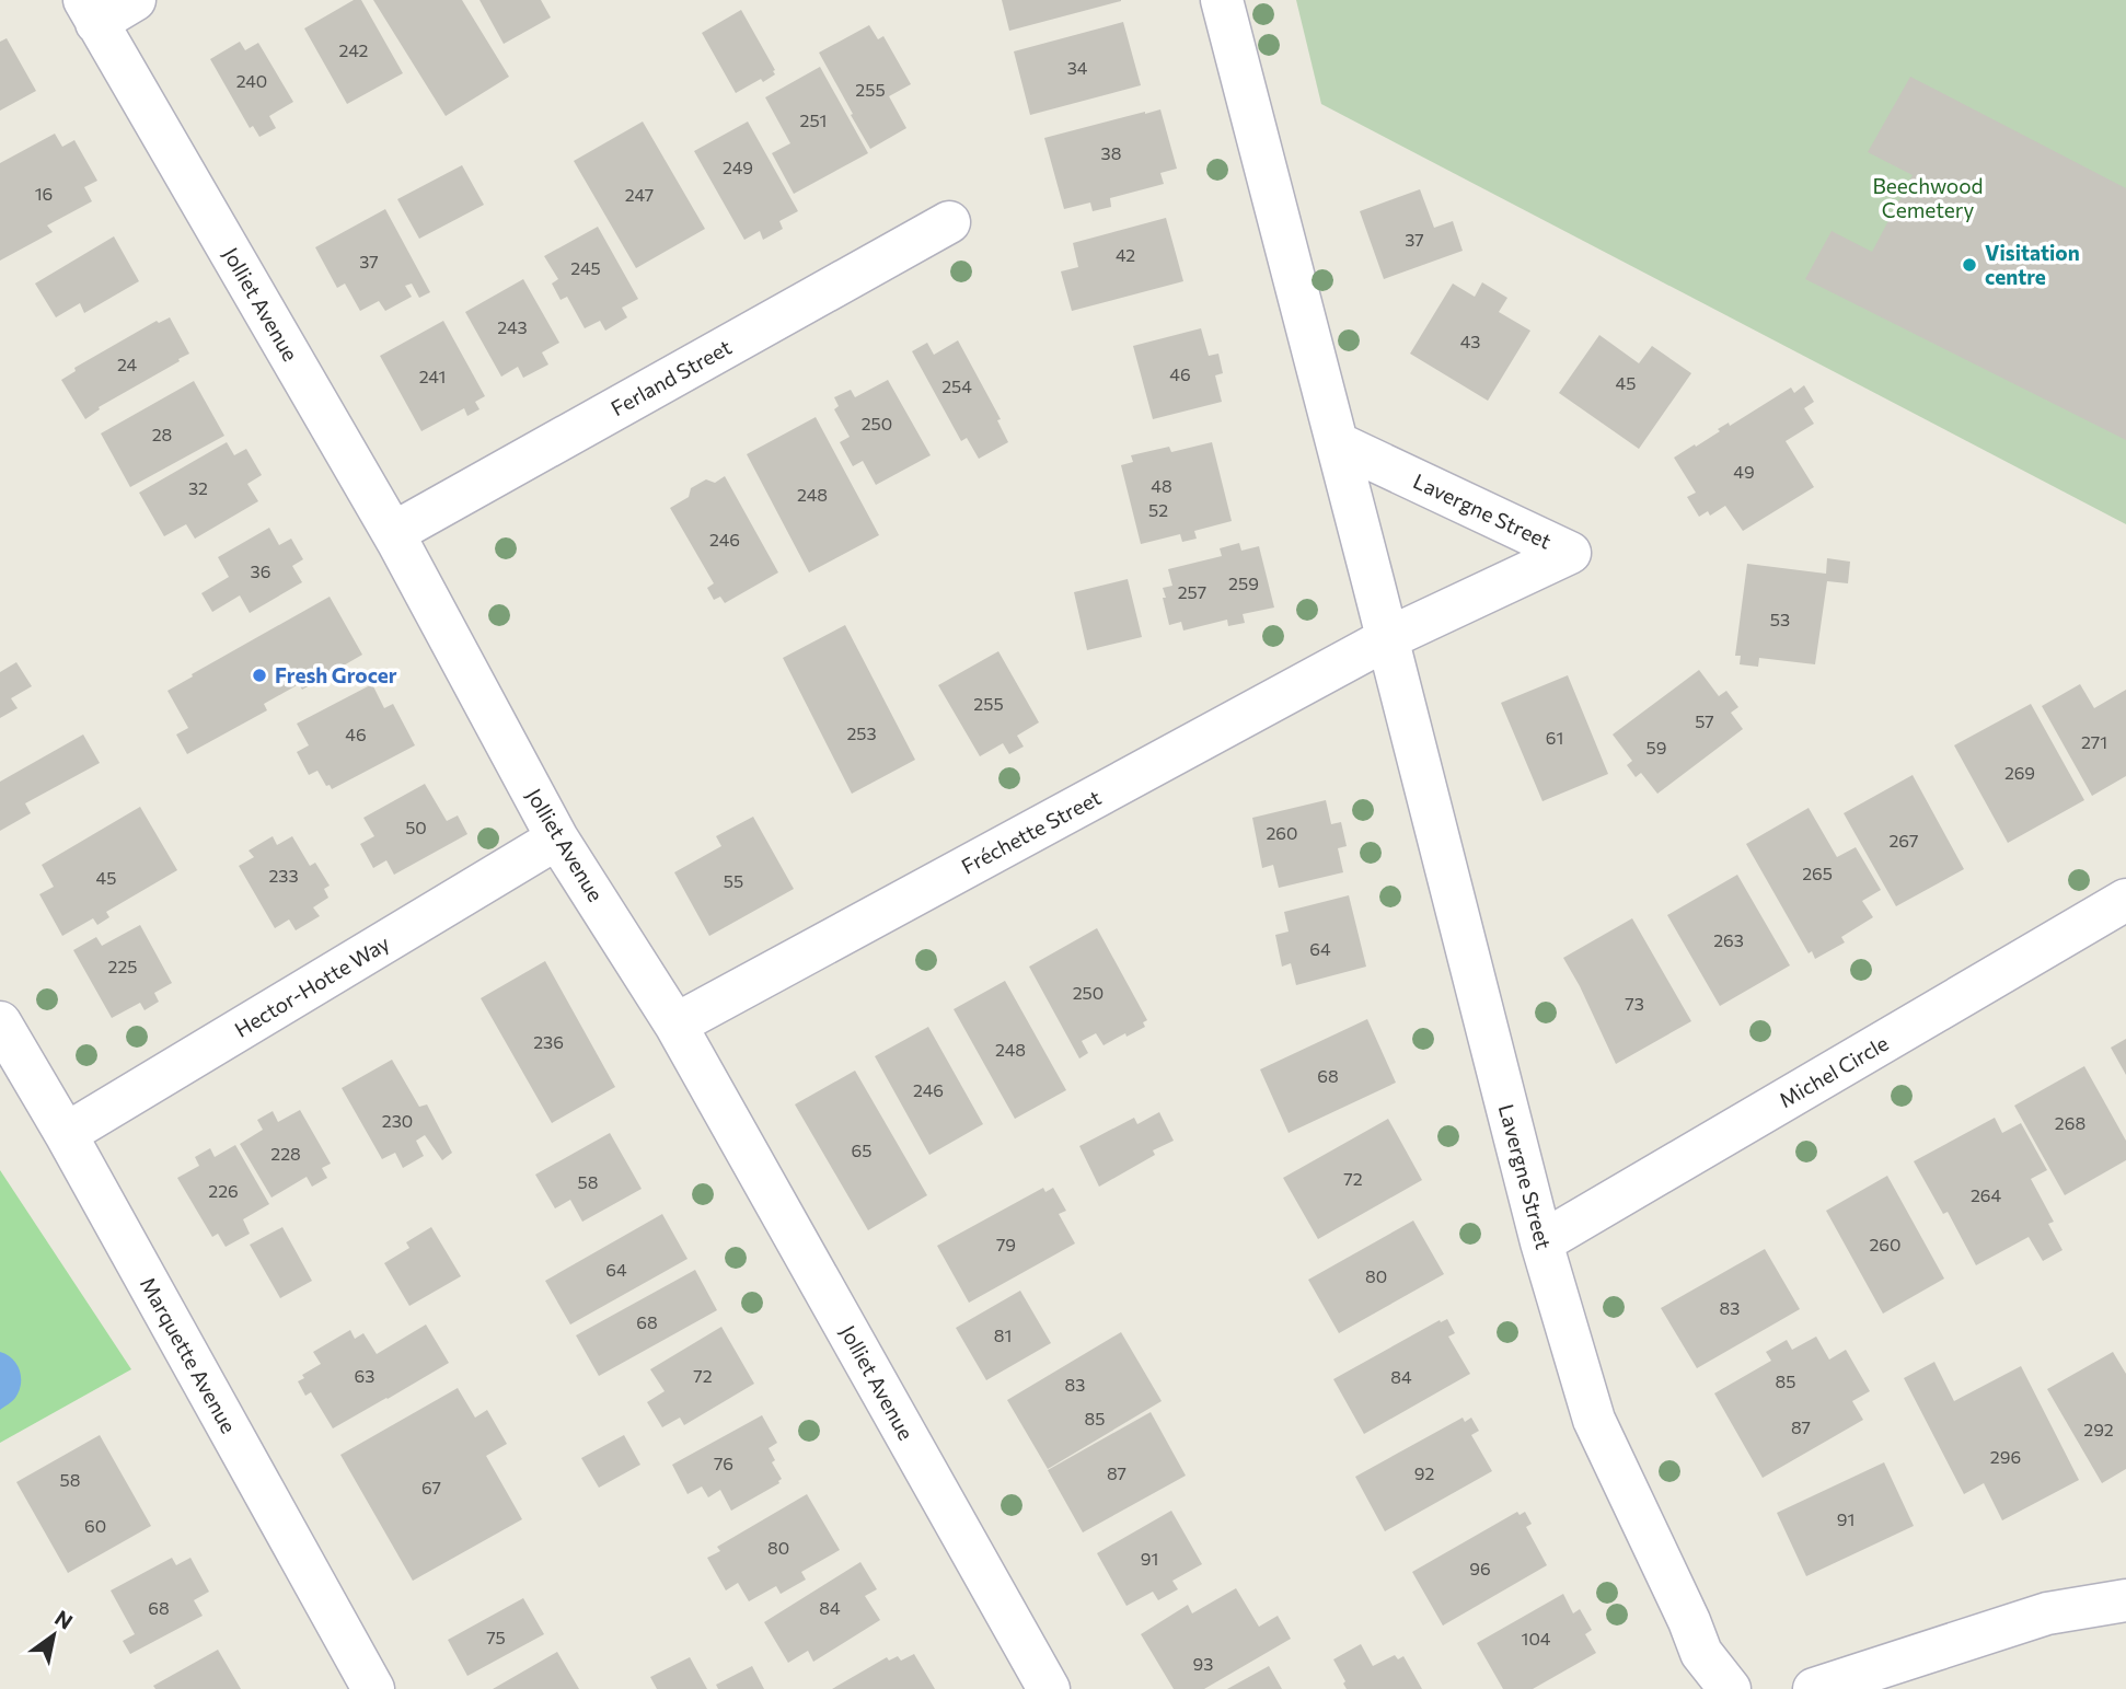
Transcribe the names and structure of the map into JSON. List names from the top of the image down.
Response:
{
  "streets": {
    "street": [
      "Jolliet Avenue",
      "Ferland Street",
      "Lavergne Street",
      "Fréchette Street",
      "Hector-Hotte Way",
      "Michel Circle",
      "Marquette Avenue"
    ]
  },
  "crossings": [
    ["Jolliet Avenue", "Ferland Street"],
    ["Jolliet Avenue", "Fréchette Street"],
    ["Jolliet Avenue", "Hector-Hotte Way"],
    ["Lavergne Street", "Fréchette Street"],
    ["Lavergne Street", "Michel Circle"],
    ["Hector-Hotte Way", "Marquette Avenue"]
  ],
  "parks": ["Beechwood Cemetery"],
  "places": ["Visitation centre", "Fresh Grocer"],
  "house_numbers": [
    "242",
    "34",
    "240",
    "255",
    "251",
    "38",
    "249",
    "16",
    "247",
    "37",
    "42",
    "37",
    "245",
    "243",
    "43",
    "24",
    "46",
    "241",
    "45",
    "254",
    "250",
    "28",
    "49",
    "48",
    "32",
    "248",
    "52",
    "246",
    "36",
    "259",
    "257",
    "53",
    "255",
    "57",
    "253",
    "46",
    "61",
    "271",
    "59",
    "269",
    "50",
    "260",
    "267",
    "265",
    "233",
    "45",
    "55",
    "263",
    "64",
    "225",
    "250",
    "73",
    "236",
    "248",
    "68",
    "246",
    "230",
    "268",
    "65",
    "228",
    "72",
    "58",
    "226",
    "264",
    "79",
    "260",
    "64",
    "80",
    "83",
    "68",
    "81",
    "63",
    "72",
    "84",
    "85",
    "83",
    "85",
    "87",
    "292",
    "296",
    "76",
    "87",
    "92",
    "58",
    "67",
    "91",
    "60",
    "80",
    "91",
    "96",
    "68",
    "84",
    "75",
    "104",
    "93"
  ],
  "north": "top right"
}
